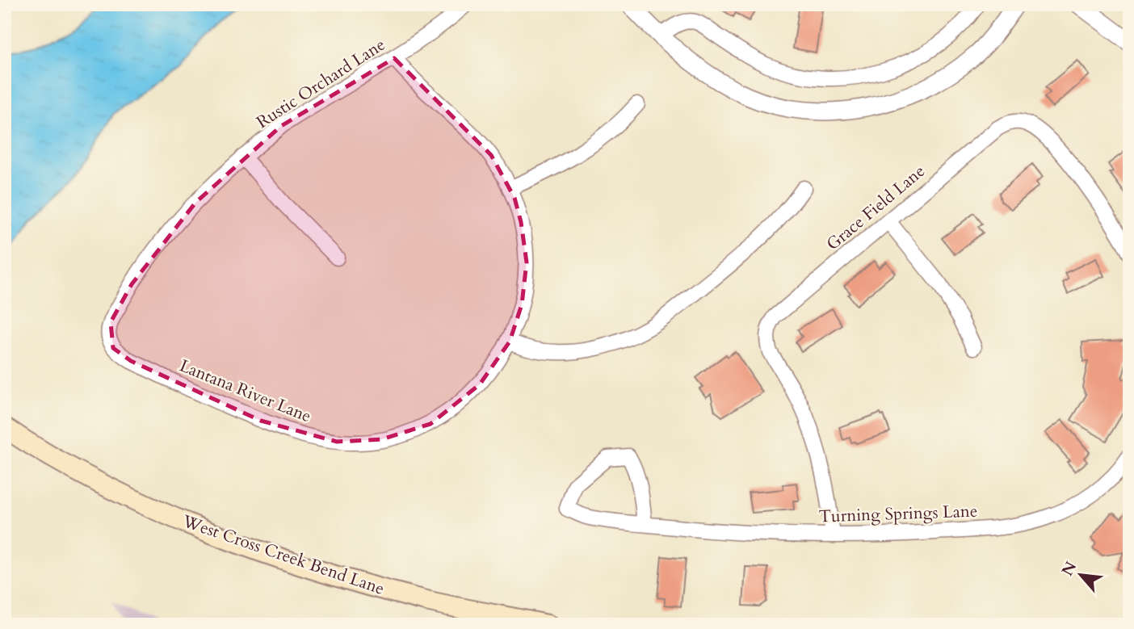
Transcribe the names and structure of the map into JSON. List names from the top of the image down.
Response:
{
  "streets": {
    "main road": ["West Cross Creek Bend Lane"],
    "street": [
      "Rustic Orchard Lane",
      "Grace Field Lane",
      "Lantana River Lane",
      "Turning Springs Lane"
    ]
  },
  "crossings": [
    ["Rustic Orchard Lane", "Lantana River Lane"],
    ["Grace Field Lane", "Turning Springs Lane"]
  ],
  "north": "top left"
}
